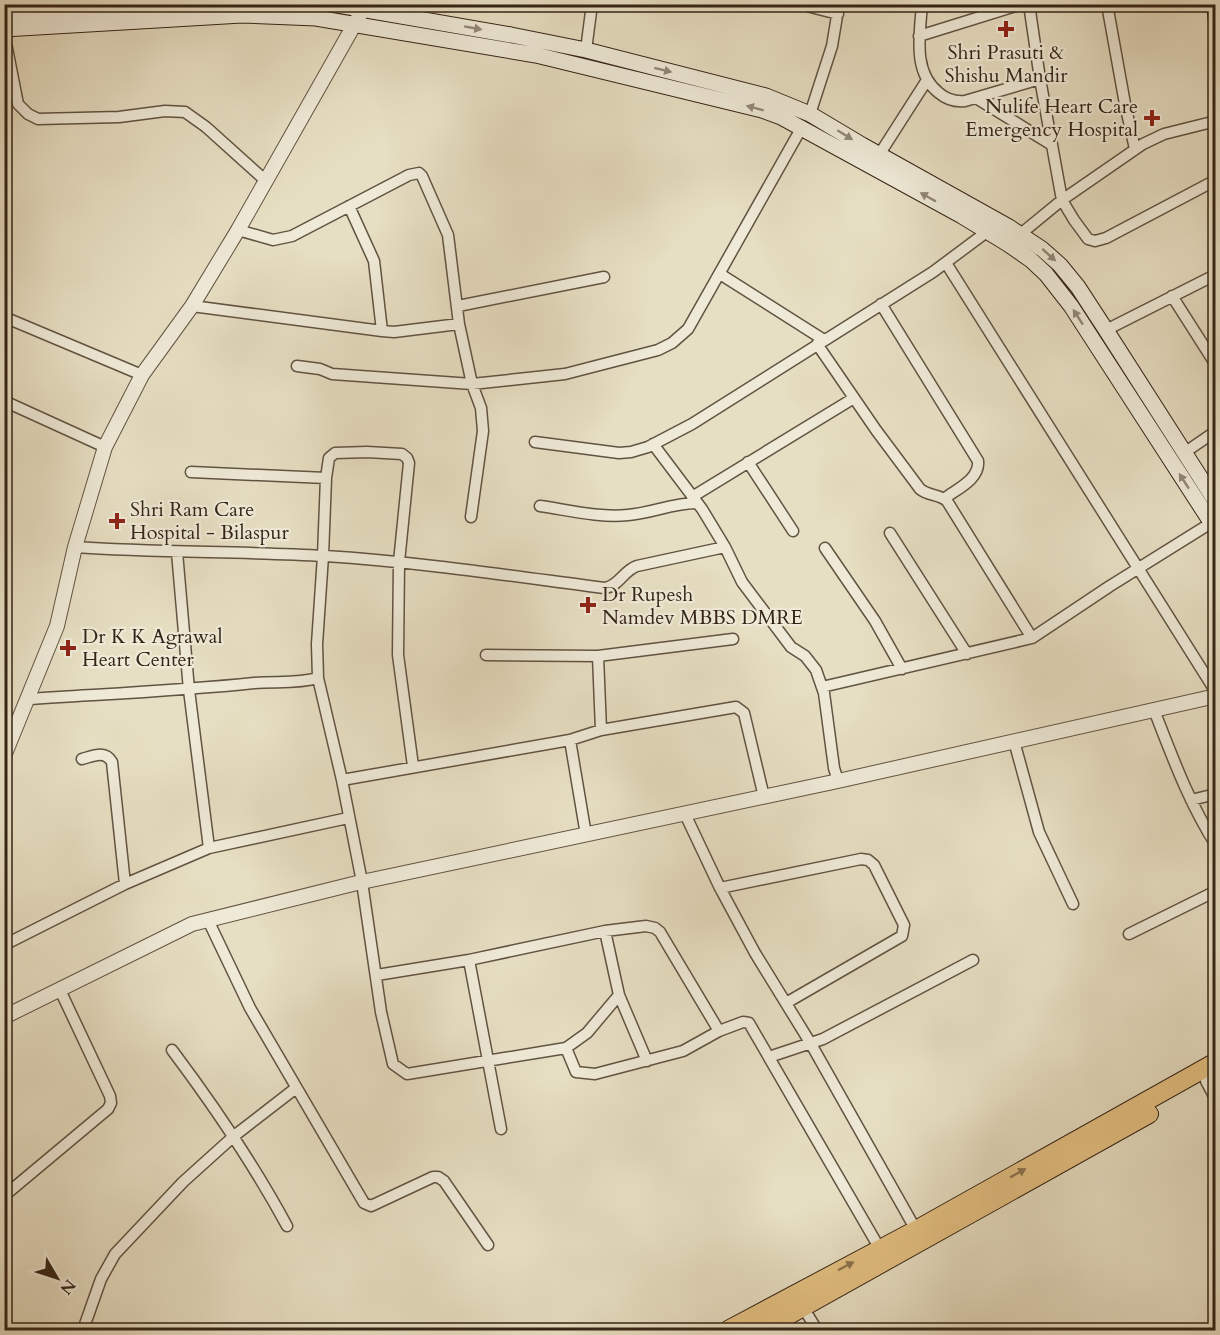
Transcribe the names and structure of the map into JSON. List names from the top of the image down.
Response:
{
  "places": {
    "health": [
      "Shri Prasuti & Shishu Mandir",
      "Nulife Heart Care Emergency Hospital",
      "Shri Ram Care Hospital - Bilaspur",
      "Dr Rupesh Namdev MBBS DMRE",
      "Dr K K Agrawal Heart Center"
    ]
  },
  "north": "bottom right"
}
